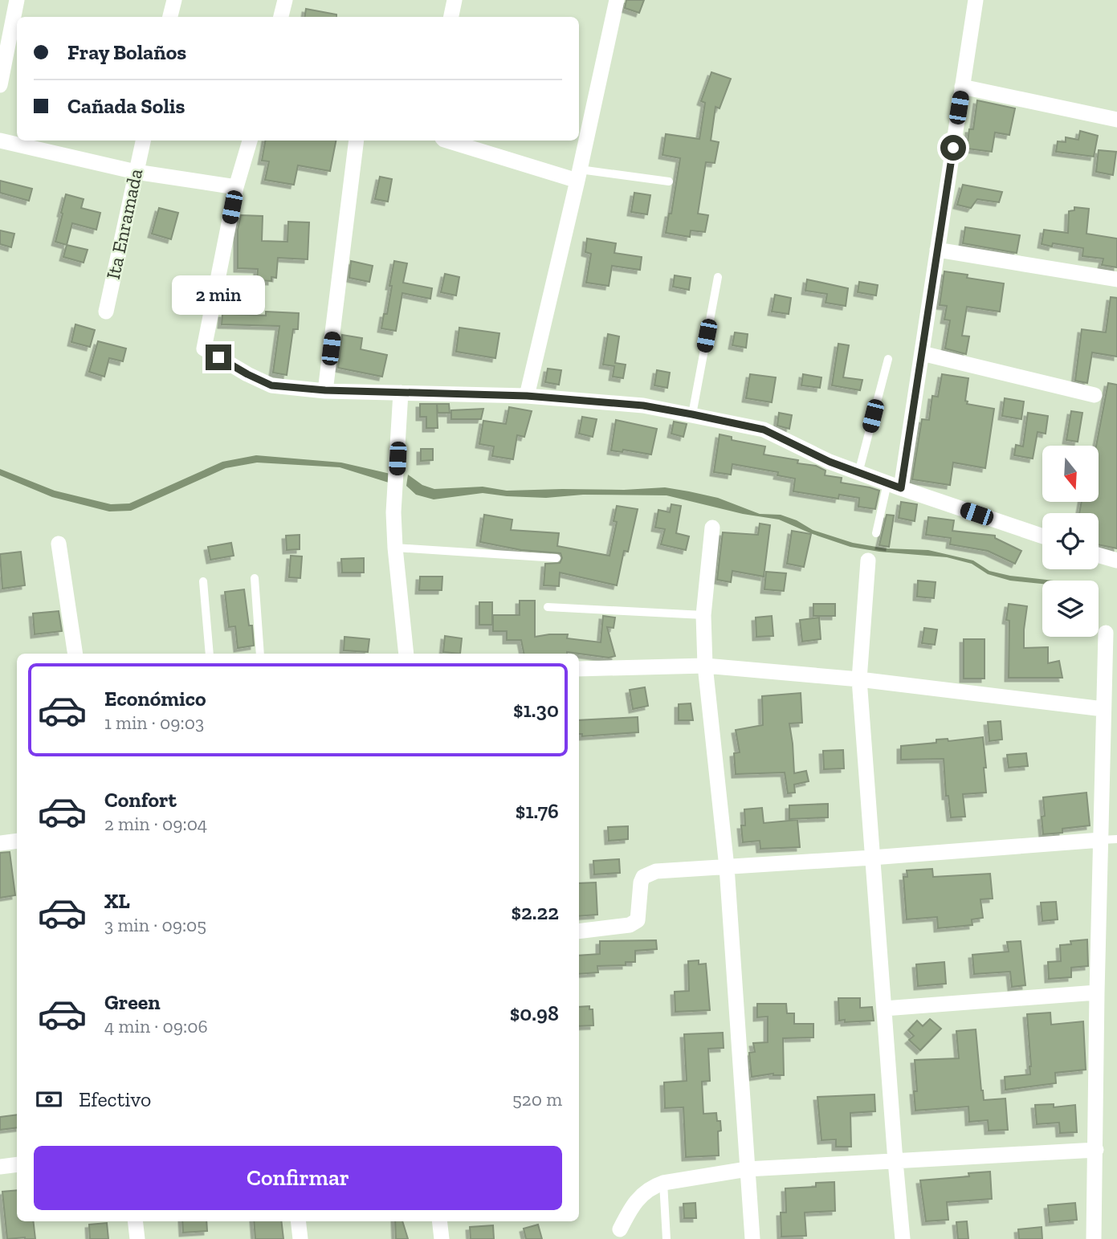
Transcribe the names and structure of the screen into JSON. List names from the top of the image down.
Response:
{
  "streets": {
    "street": ["Ita Enramada"]
  },
  "north": "bottom",
  "page": {
    "banner": ["Fray Bolaños", "Cañada Solis"],
    "bubble": "2 min",
    "list": [
      {
        "name": "Económico",
        "note": "1 min · 09:03",
        "value": "$1.30"
      },
      {
        "name": "Confort",
        "note": "2 min · 09:04",
        "value": "$1.76"
      },
      {
        "name": "XL",
        "note": "3 min · 09:05",
        "value": "$2.22"
      },
      {
        "name": "Green",
        "note": "4 min · 09:06",
        "value": "$0.98"
      }
    ],
    "pay": ["Efectivo", "520 m"],
    "buttons": "Confirmar"
  }
}
